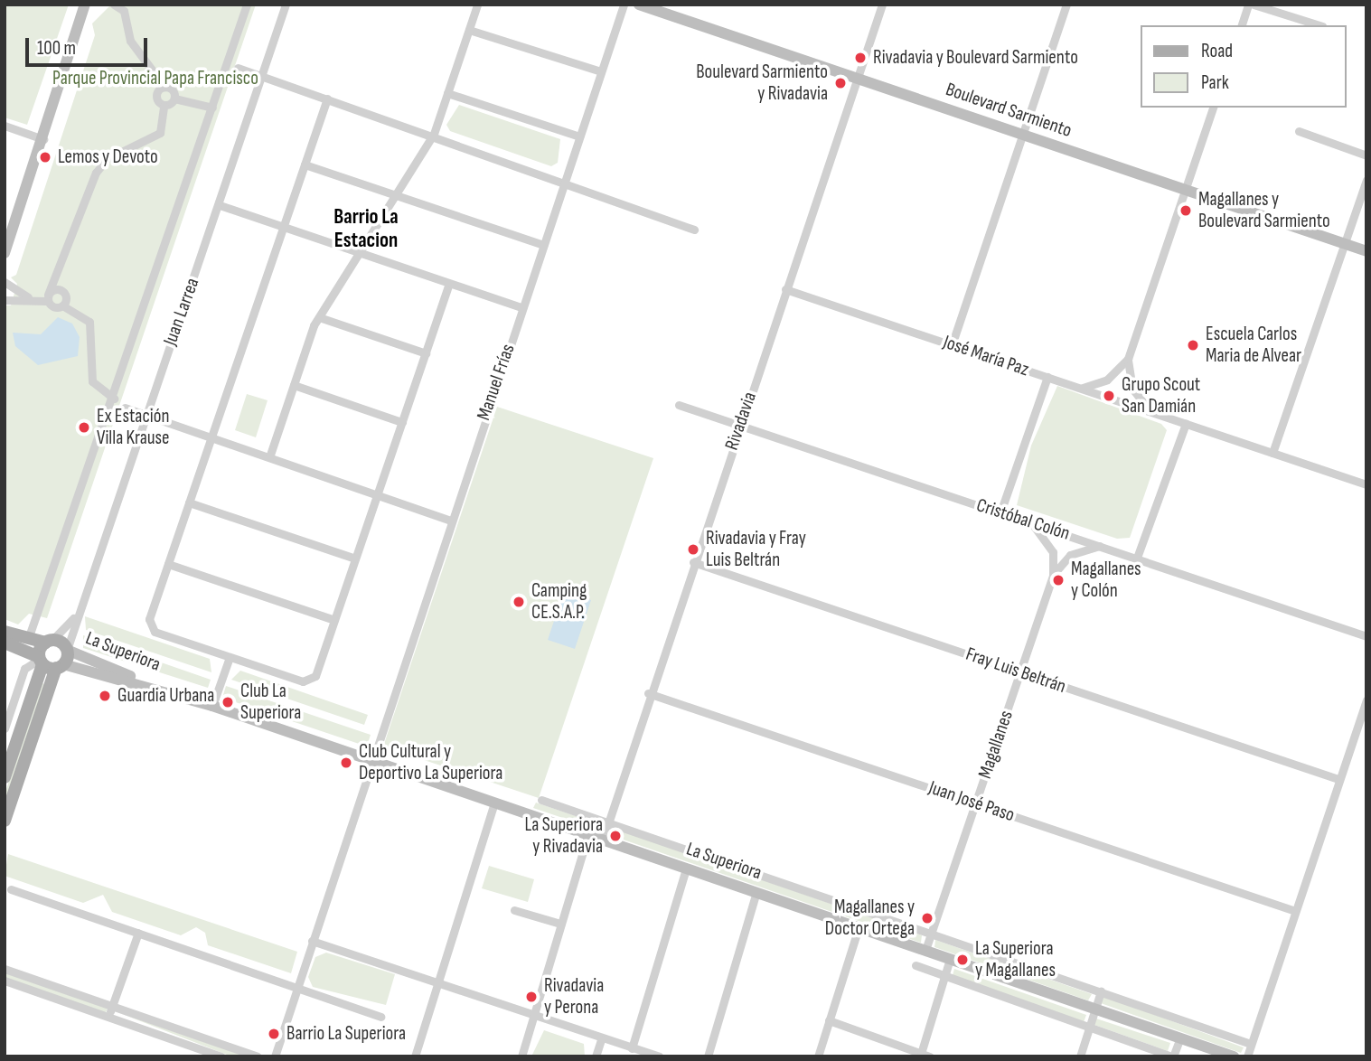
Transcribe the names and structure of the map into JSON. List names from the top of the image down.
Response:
{
  "streets": {
    "main road": ["Boulevard Sarmiento", "La Superiora"],
    "street": [
      "Juan Larrea",
      "José María Paz",
      "Manuel Frías",
      "Rivadavia",
      "Cristóbal Colón",
      "Fray Luis Beltrán",
      "Magallanes",
      "Juan José Paso"
    ]
  },
  "crossings": [
    ["Boulevard Sarmiento", "Rivadavia"],
    ["Juan Larrea", "La Superiora"],
    ["José María Paz", "Rivadavia"],
    ["Manuel Frías", "La Superiora"],
    ["Rivadavia", "Cristóbal Colón"],
    ["Rivadavia", "La Superiora"],
    ["Rivadavia", "Fray Luis Beltrán"],
    ["Rivadavia", "Juan José Paso"],
    ["Cristóbal Colón", "Magallanes"],
    ["La Superiora", "Magallanes"],
    ["Fray Luis Beltrán", "Magallanes"],
    ["Magallanes", "Juan José Paso"]
  ],
  "districts": ["Barrio La Estacion"],
  "parks": ["Parque Provincial Papa Francisco"],
  "places": [
    "Rivadavia y Boulevard Sarmiento",
    "Boulevard Sarmiento y Rivadavia",
    "Lemos y Devoto",
    "Magallanes y Boulevard Sarmiento",
    "Escuela Carlos Maria de Alvear",
    "Grupo Scout San Damián",
    "Ex Estación Villa Krause",
    "Rivadavia y Fray Luis Beltrán",
    "Magallanes y Colón",
    "Camping CE.S.A.P.",
    "Guardia Urbana",
    "Club La Superiora",
    "Club Cultural y Deportivo La Superiora",
    "La Superiora y Rivadavia",
    "Magallanes y Doctor Ortega",
    "La Superiora y Magallanes",
    "Rivadavia y Perona",
    "Barrio La Superiora"
  ],
  "legend": ["Road", "Park"],
  "scale_bar": "100 m"
}
